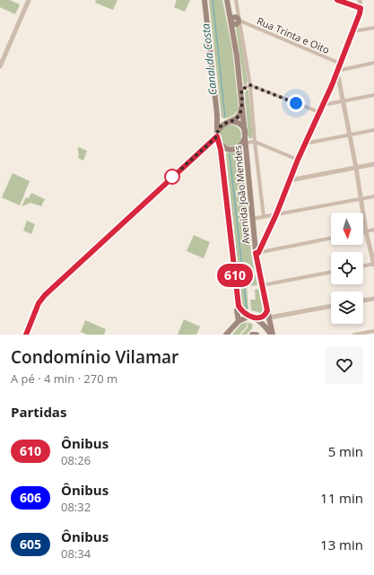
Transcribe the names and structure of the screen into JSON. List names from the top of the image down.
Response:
{
  "streets": {
    "main road": ["Avenida João Mendes"],
    "street": ["Rua Trinta e Oito"]
  },
  "crossings": [
    ["Rua Trinta e Oito", "Avenida João Mendes"]
  ],
  "water": ["Canal da Costa"],
  "lines": ["bus line 610"],
  "north": "bottom",
  "page": {
    "on_map": "610",
    "heading": [
      ["Condomínio Vilamar", "A pé · 4 min · 270 m"],
      "Partidas"
    ],
    "list": [
      {
        "mark": "610",
        "name": "Ônibus",
        "note": "08:26",
        "value": "5 min"
      },
      {
        "mark": "606",
        "name": "Ônibus",
        "note": "08:32",
        "value": "11 min"
      },
      {
        "mark": "605",
        "name": "Ônibus",
        "note": "08:34",
        "value": "13 min"
      }
    ]
  }
}
